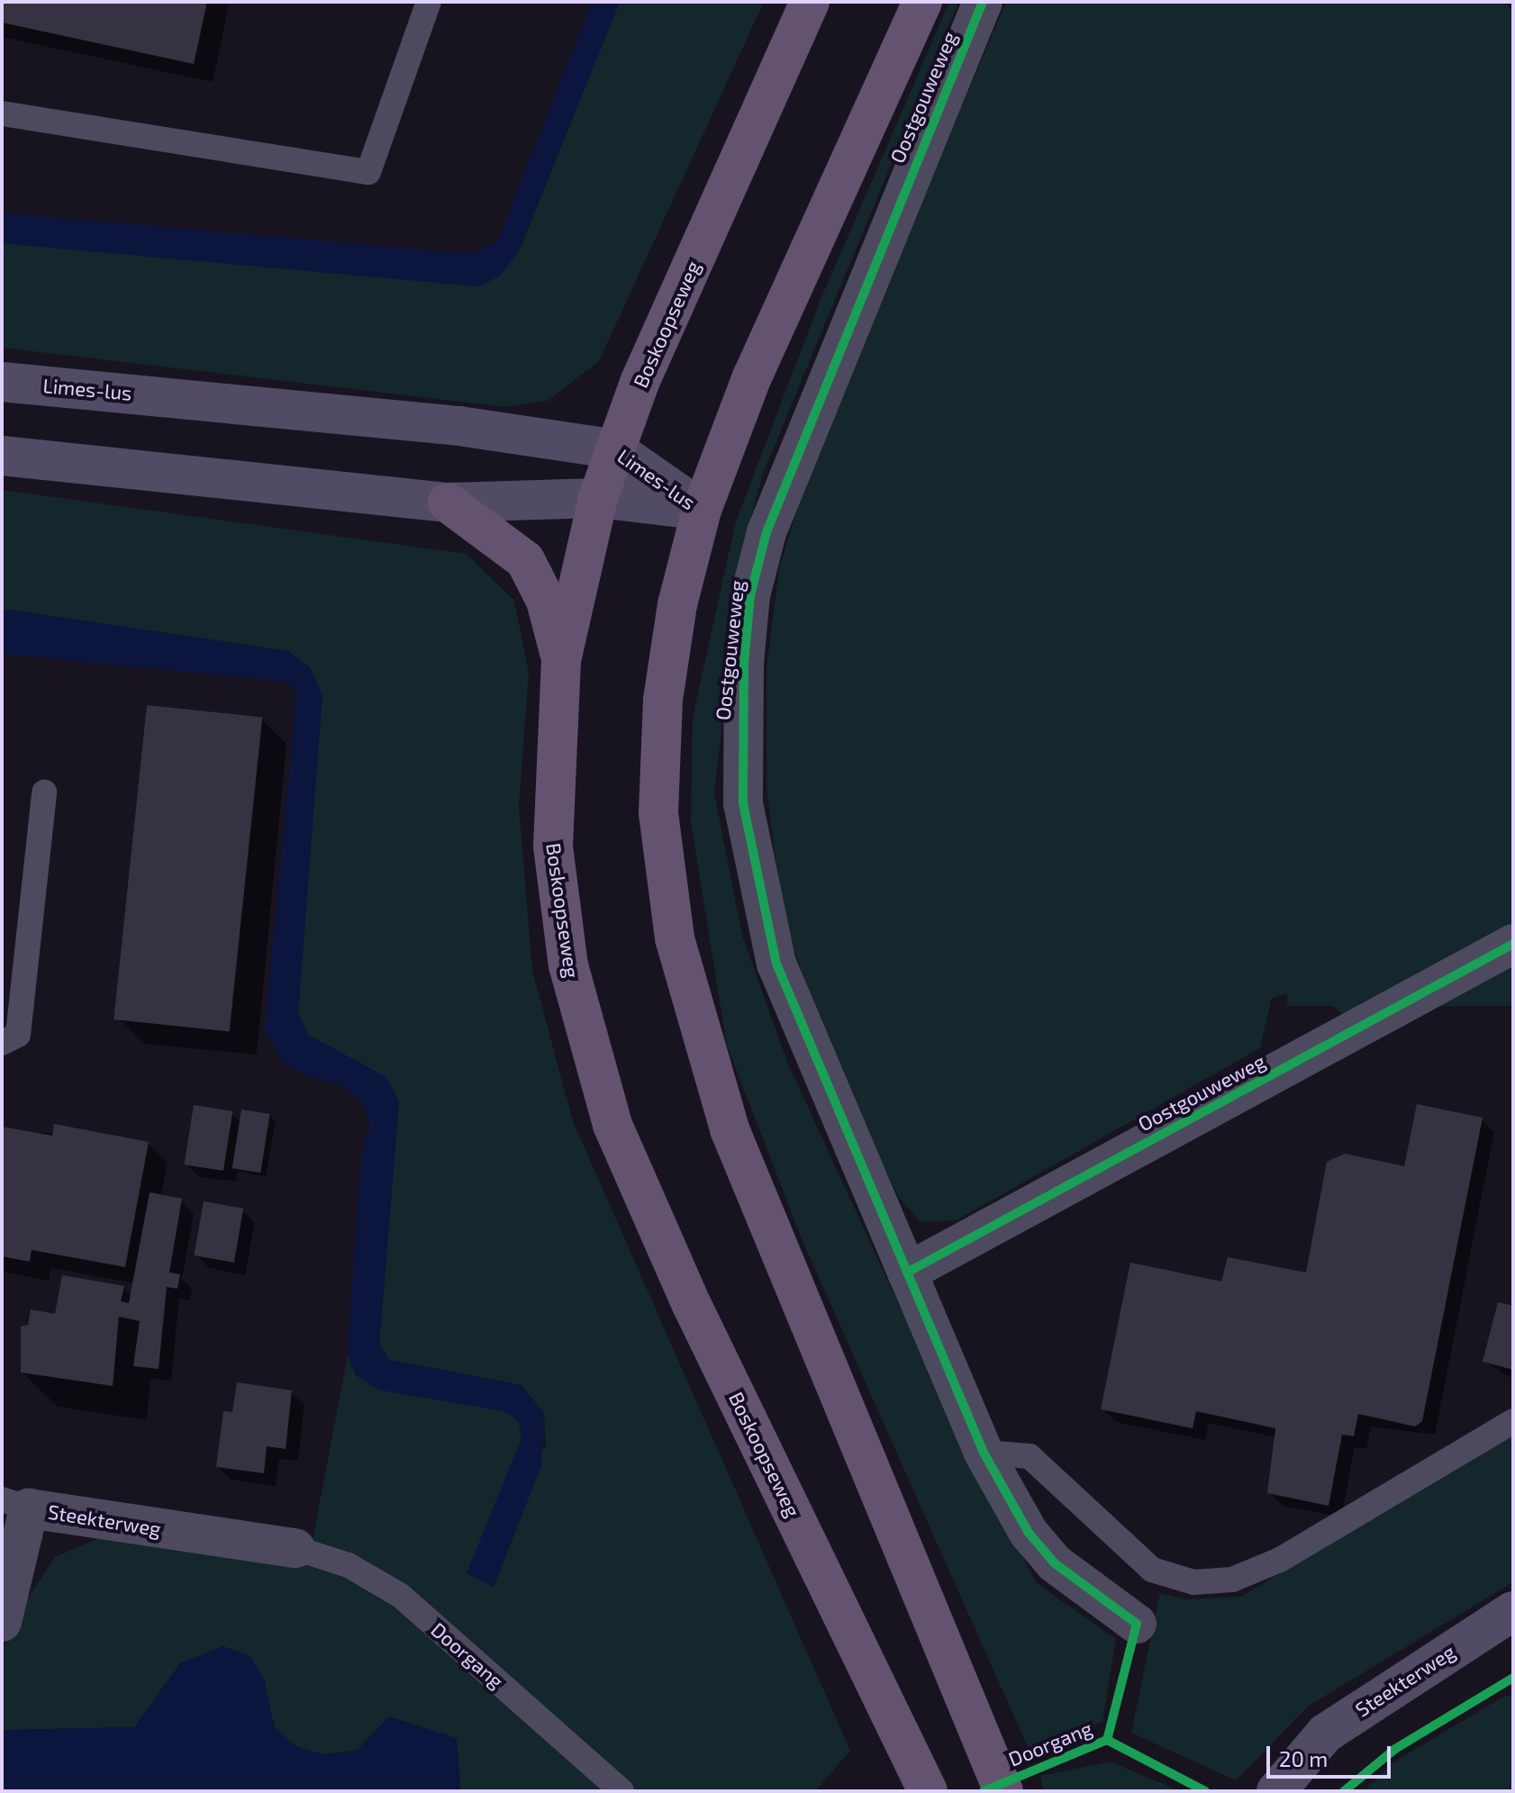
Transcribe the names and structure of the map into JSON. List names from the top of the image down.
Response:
{
  "streets": {
    "main road": ["Boskoopseweg", "Limes-lus", "Steekterweg"],
    "street": ["Oostgouweweg"],
    "lane": ["Doorgang"]
  },
  "crossings": [
    ["Boskoopseweg", "Limes-lus"],
    ["Steekterweg", "Doorgang"]
  ],
  "scale_bar": "20 m"
}
